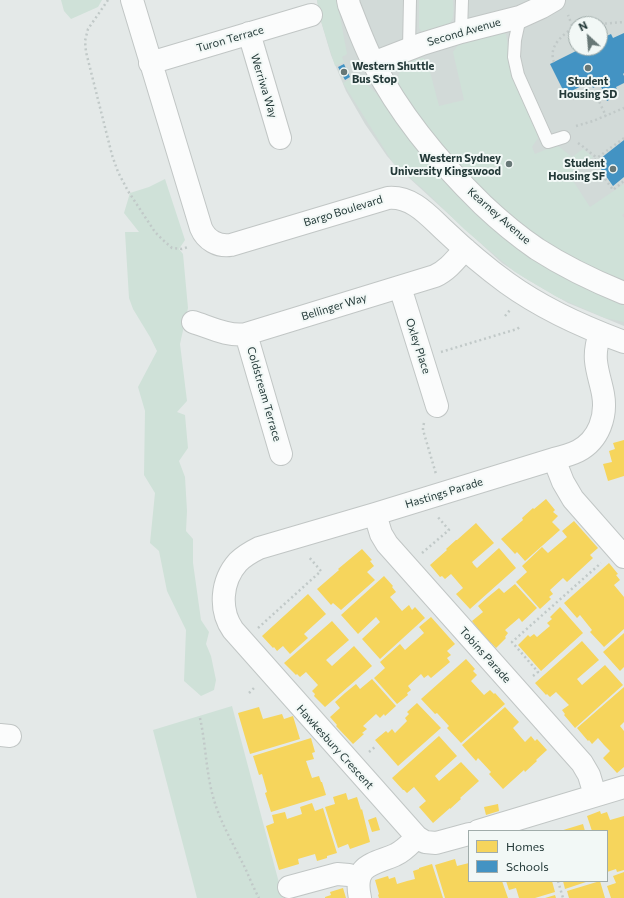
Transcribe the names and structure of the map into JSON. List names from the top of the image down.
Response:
{
  "streets": {
    "street": [
      "Second Avenue",
      "Turon Terrace",
      "Werriwa Way",
      "Bargo Boulevard",
      "Kearney Avenue",
      "Bellinger Way",
      "Oxley Place",
      "Coldstream Terrace",
      "Hastings Parade",
      "Tobins Parade",
      "Hawkesbury Crescent"
    ]
  },
  "crossings": [
    ["Second Avenue", "Kearney Avenue"],
    ["Turon Terrace", "Werriwa Way"],
    ["Turon Terrace", "Bargo Boulevard"],
    ["Bargo Boulevard", "Bellinger Way"],
    ["Bargo Boulevard", "Hastings Parade"],
    ["Bellinger Way", "Oxley Place"],
    ["Bellinger Way", "Coldstream Terrace"],
    ["Hastings Parade", "Tobins Parade"],
    ["Hastings Parade", "Hawkesbury Crescent"]
  ],
  "places": [
    "Student Housing SD",
    "Western Shuttle Bus Stop",
    "Western Sydney University Kingswood",
    "Student Housing SF"
  ],
  "legend": ["Homes", "Schools"],
  "north": "top left"
}
